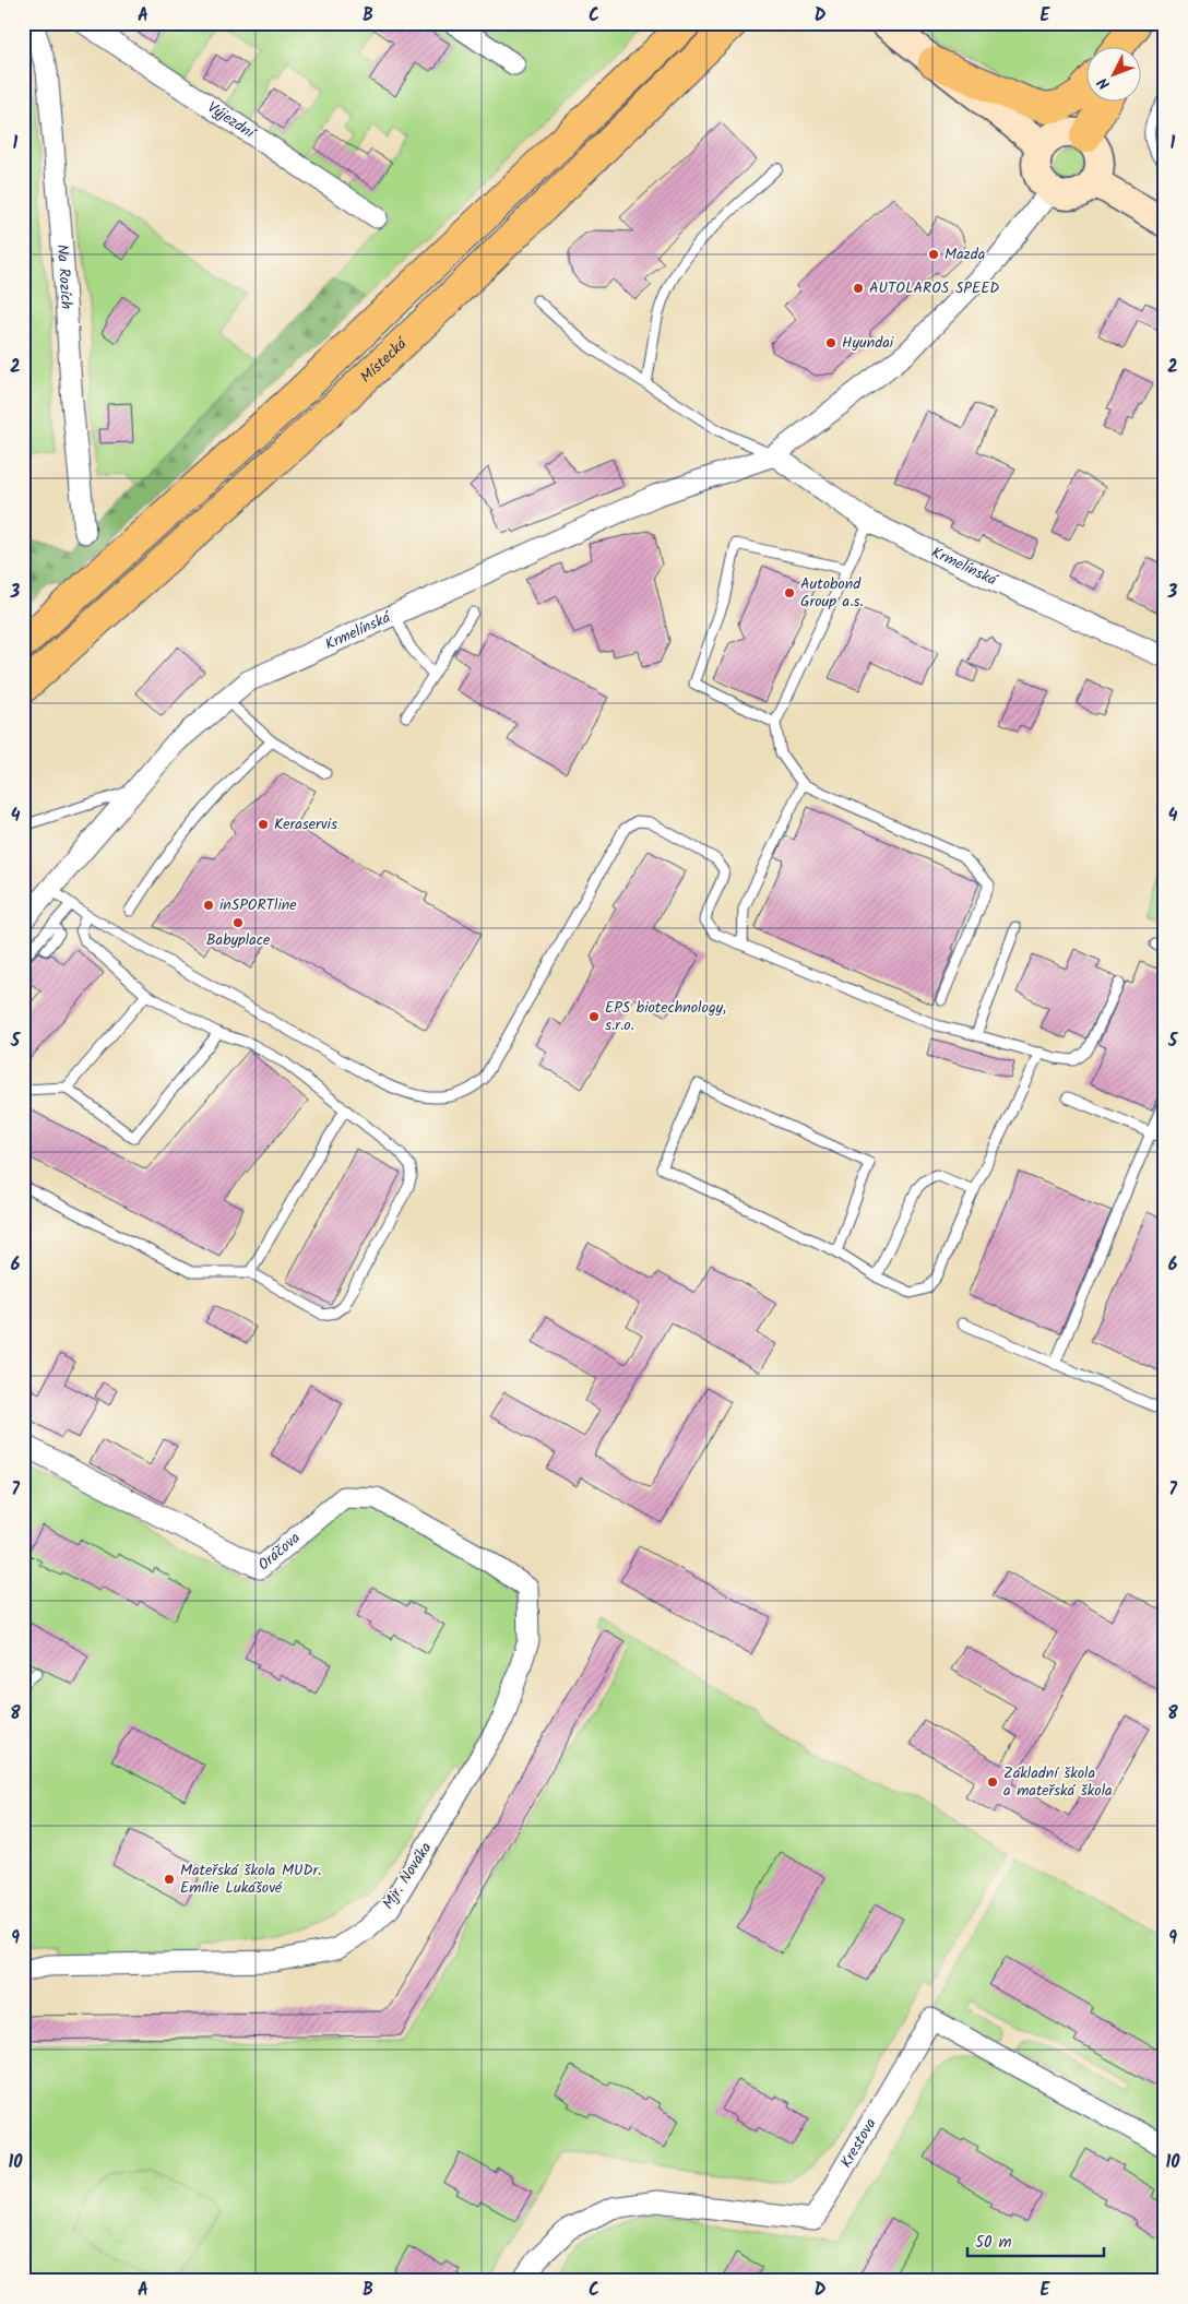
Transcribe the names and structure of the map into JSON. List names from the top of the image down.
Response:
{
  "streets": {
    "highway": ["Místecká"],
    "street": [
      "Výjezdní",
      "Na Rozích",
      "Krmelínská",
      "Oráčova",
      "Mjr. Nováka",
      "Krestova"
    ]
  },
  "crossings": [
    ["Oráčova", "Mjr. Nováka"]
  ],
  "places": [
    "Mazda",
    "AUTOLAROS SPEED",
    "Hyundai",
    "Autobond Group a.s.",
    "Keraservis",
    "inSPORTline",
    "Babyplace",
    "EPS biotechnology, s.r.o.",
    "Základní škola a mateřská škola",
    "Mateřská škola MUDr. Emílie Lukášové"
  ],
  "scale_bar": "50 m",
  "north": "bottom left",
  "grid": {
    "columns": [
      "A",
      "B",
      "C",
      "D",
      "E"
    ],
    "rows": [
      "1",
      "2",
      "3",
      "4",
      "5",
      "6",
      "7",
      "8",
      "9",
      "10"
    ]
  }
}
